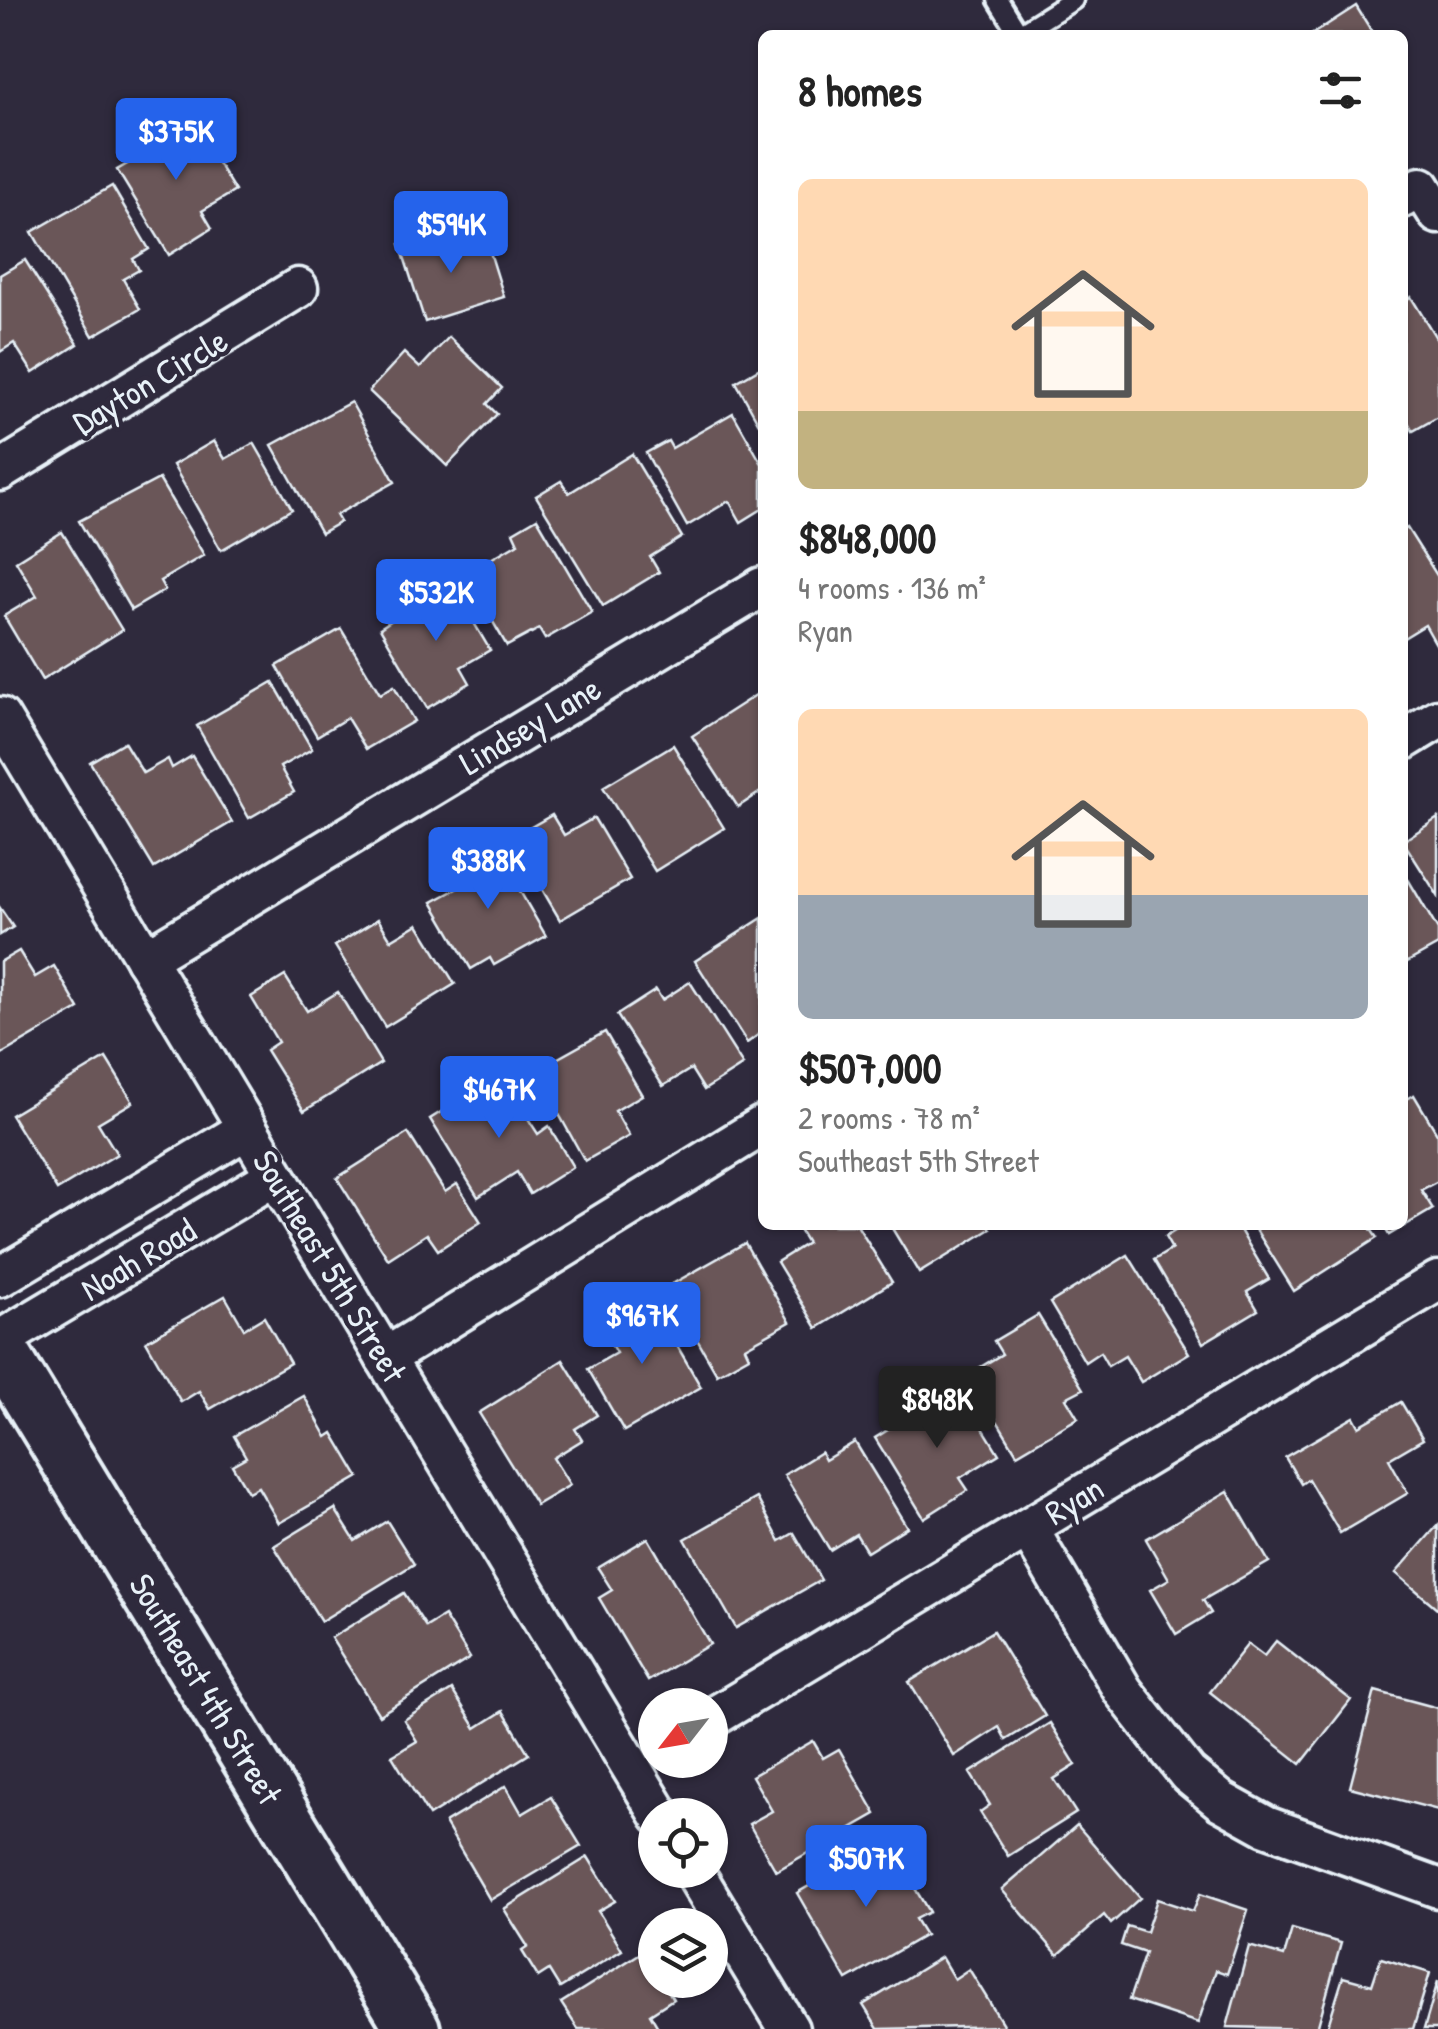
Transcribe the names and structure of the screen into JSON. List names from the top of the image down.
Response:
{
  "streets": {
    "main road": ["Southeast 4th Street"],
    "street": [
      "Dayton Circle",
      "Lindsey Lane",
      "Noah Road",
      "Southeast 5th Street",
      "Ryan"
    ]
  },
  "crossings": [
    ["Lindsey Lane", "Southeast 5th Street"],
    ["Noah Road", "Southeast 5th Street"]
  ],
  "north": "bottom left",
  "page": {
    "heading": "8 homes",
    "price": [
      "$375K",
      "$594K",
      "$532K",
      "$388K",
      "$467K",
      "$967K",
      "$848K",
      "$507K"
    ],
    "list": [
      {
        "name": "$848,000",
        "note": "4 rooms · 136 m² · Ryan"
      },
      {
        "name": "$507,000",
        "note": "2 rooms · 78 m² · Southeast 5th Street"
      }
    ]
  }
}
